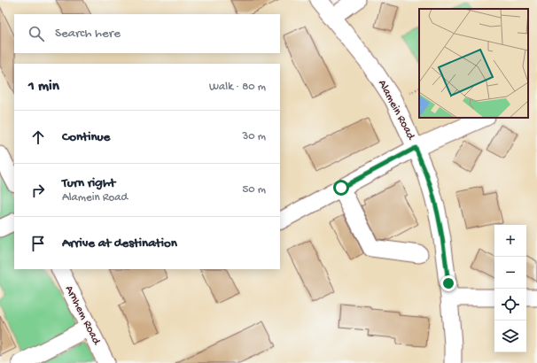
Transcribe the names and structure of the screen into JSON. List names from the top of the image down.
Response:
{
  "streets": {
    "street": ["Alamein Road", "Arnhem Road"]
  },
  "page": {
    "search": "Search here",
    "heading": ["1 min", "Walk · 80 m"],
    "list": [
      ["Continue", "30 m"],
      ["Turn right", "Alamein Road", "50 m"],
      "Arrive at destination"
    ],
    "map_buttons": ["+", "−"]
  }
}
